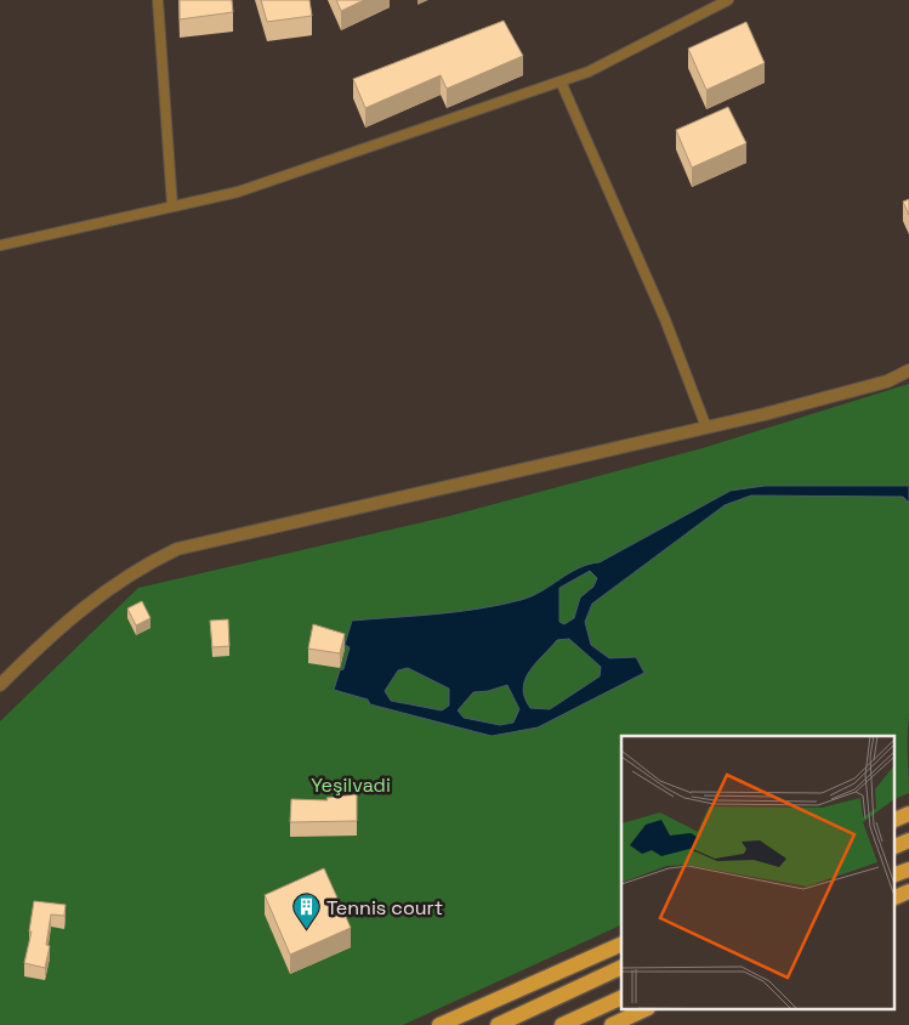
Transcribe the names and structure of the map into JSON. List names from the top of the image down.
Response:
{
  "parks": ["Yeşilvadi"],
  "places": {
    "building": ["Tennis court"]
  }
}
